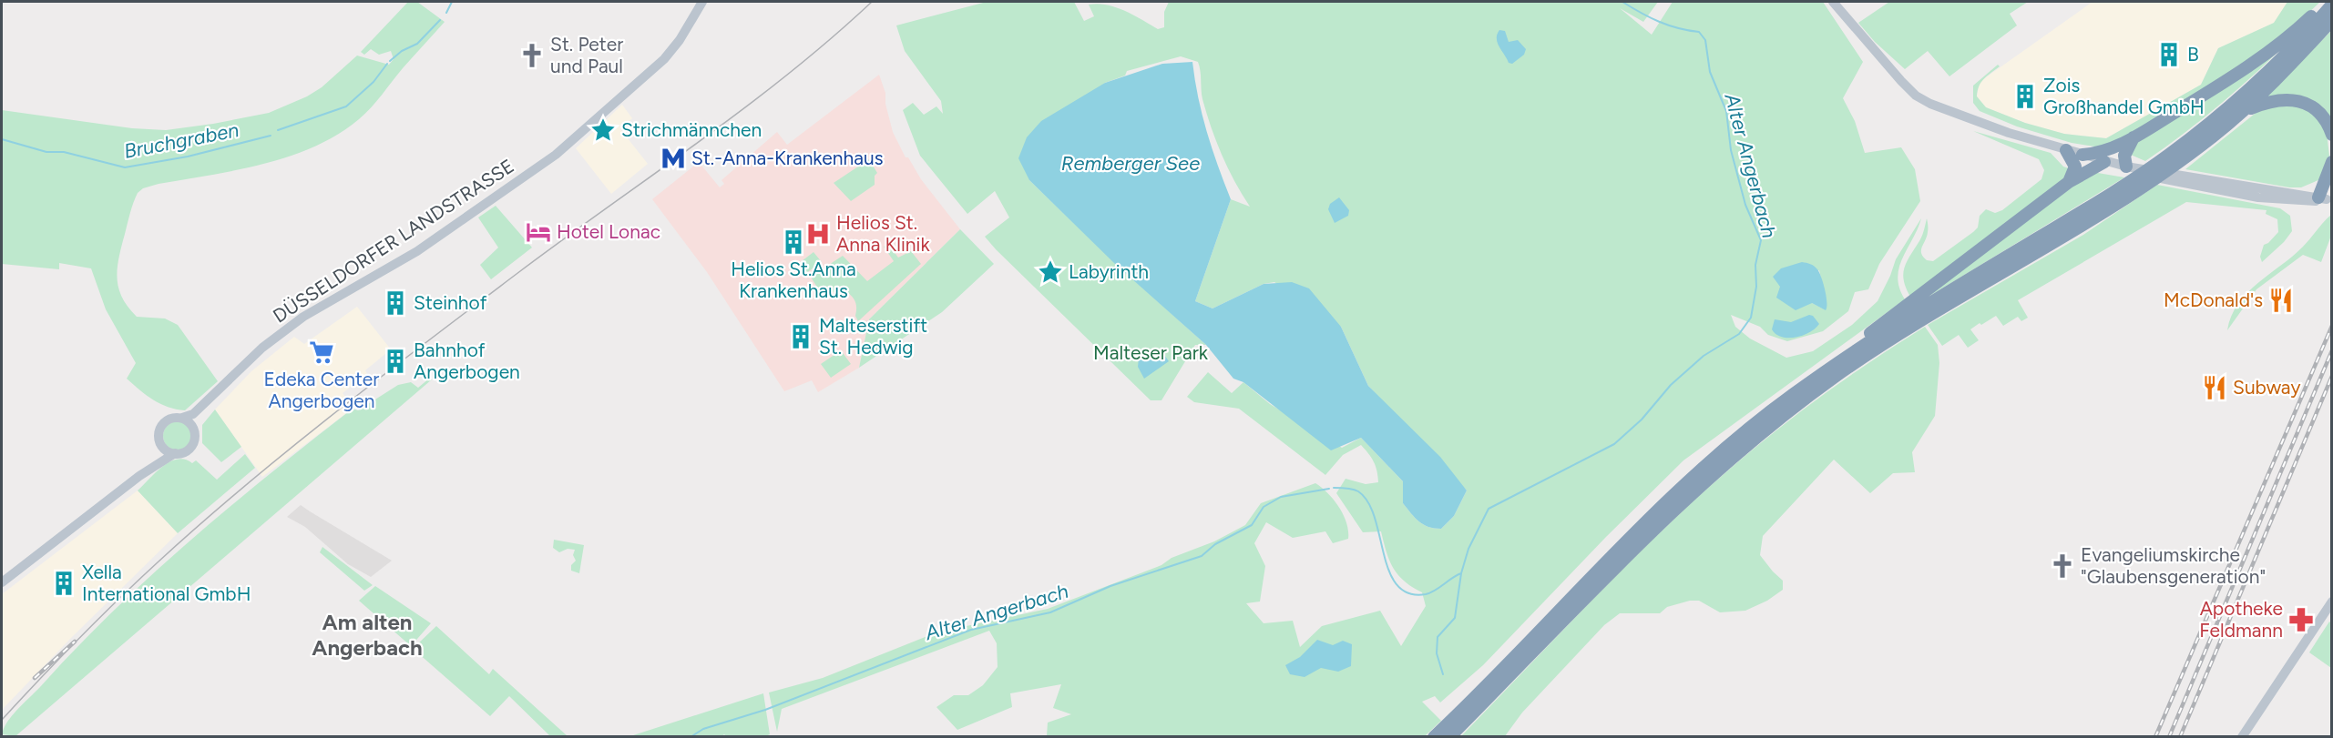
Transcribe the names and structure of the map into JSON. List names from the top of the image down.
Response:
{
  "streets": {
    "main road": ["DÜSSELDORFER LANDSTRASSE"]
  },
  "districts": ["Am alten Angerbach"],
  "water": ["Bruchgraben", "Remberger See", "Alter Angerbach"],
  "parks": ["Malteser Park"],
  "places": {
    "building": [
      "B",
      "Zois Großhandel GmbH",
      "Helios St.Anna Krankenhaus",
      "Steinhof",
      "Malteserstift St. Hedwig",
      "Bahnhof Angerbogen",
      "Xella International GmbH"
    ],
    "church": ["St. Peter und Paul", "Evangeliumskirche \"Glaubensgeneration\""],
    "place": ["Strichmännchen", "Labyrinth"],
    "metro station": ["St.-Anna-Krankenhaus"],
    "hotel": ["Hotel Lonac"],
    "hospital": ["Helios St. Anna Klinik"],
    "restaurant": ["McDonald's", "Subway"],
    "supermarket": ["Edeka Center Angerbogen"],
    "pharmacy": ["Apotheke Feldmann"]
  }
}
